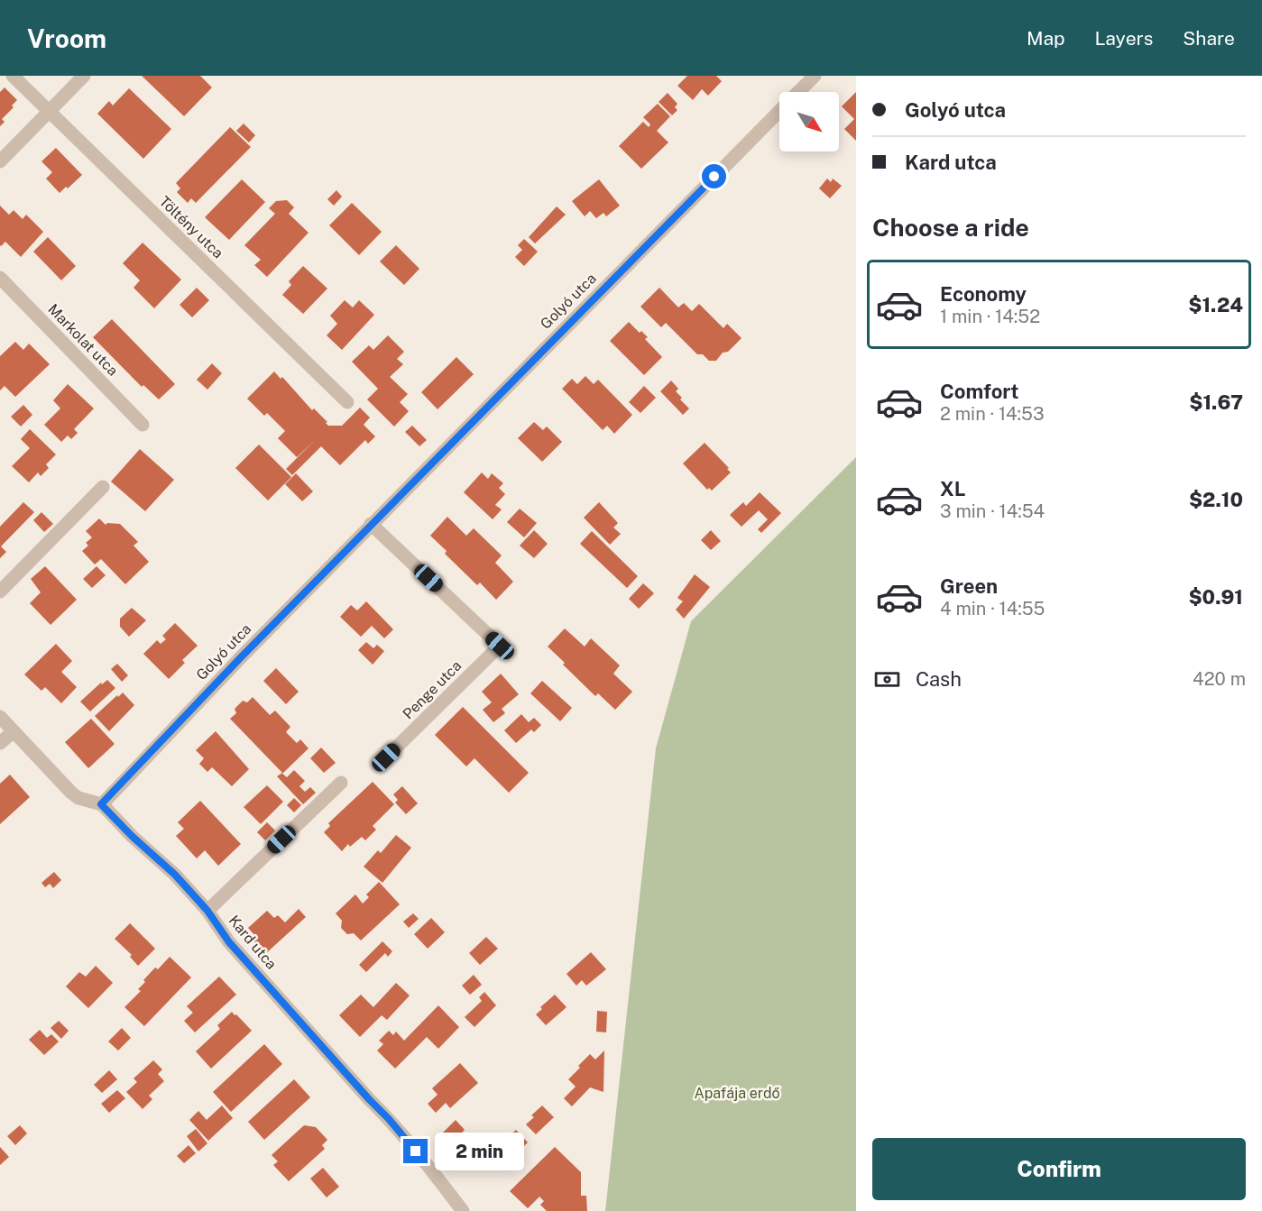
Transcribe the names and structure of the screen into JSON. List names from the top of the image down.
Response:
{
  "streets": {
    "street": [
      "Töltény utca",
      "Golyó utca",
      "Markolat utca",
      "Penge utca",
      "Kard utca"
    ]
  },
  "crossings": [
    ["Golyó utca", "Penge utca"],
    ["Golyó utca", "Kard utca"]
  ],
  "parks": ["Apafája erdő"],
  "north": "bottom right",
  "page": {
    "header": "Vroom",
    "nav": ["Map", "Layers", "Share"],
    "banner": ["Golyó utca", "Kard utca"],
    "heading": "Choose a ride",
    "list": [
      {
        "name": "Economy",
        "note": "1 min · 14:52",
        "value": "$1.24"
      },
      {
        "name": "Comfort",
        "note": "2 min · 14:53",
        "value": "$1.67"
      },
      {
        "name": "XL",
        "note": "3 min · 14:54",
        "value": "$2.10"
      },
      {
        "name": "Green",
        "note": "4 min · 14:55",
        "value": "$0.91"
      }
    ],
    "pay": ["Cash", "420 m"],
    "buttons": "Confirm",
    "bubble": "2 min"
  }
}
